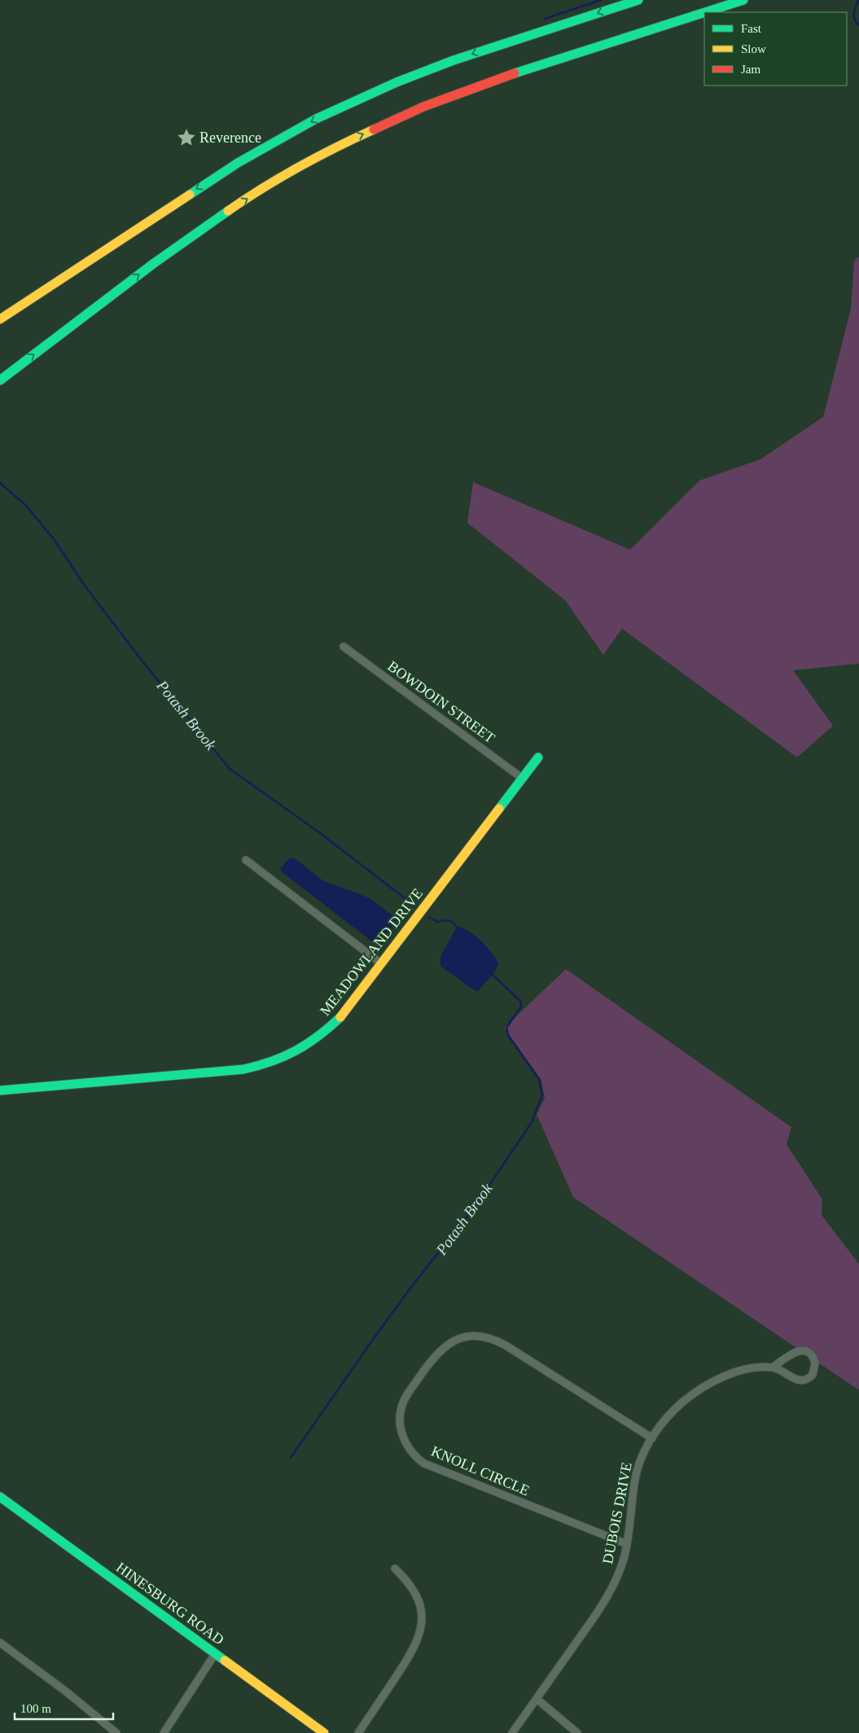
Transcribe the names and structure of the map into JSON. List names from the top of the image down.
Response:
{
  "streets": {
    "main road": ["MEADOWLAND DRIVE", "HINESBURG ROAD"],
    "street": ["BOWDOIN STREET", "KNOLL CIRCLE", "DUBOIS DRIVE"]
  },
  "crossings": [
    ["BOWDOIN STREET", "MEADOWLAND DRIVE"],
    ["KNOLL CIRCLE", "DUBOIS DRIVE"]
  ],
  "water": ["Potash Brook"],
  "places": {
    "place": ["Reverence"]
  },
  "legend": ["Fast", "Slow", "Jam"],
  "scale_bar": "100 m"
}
